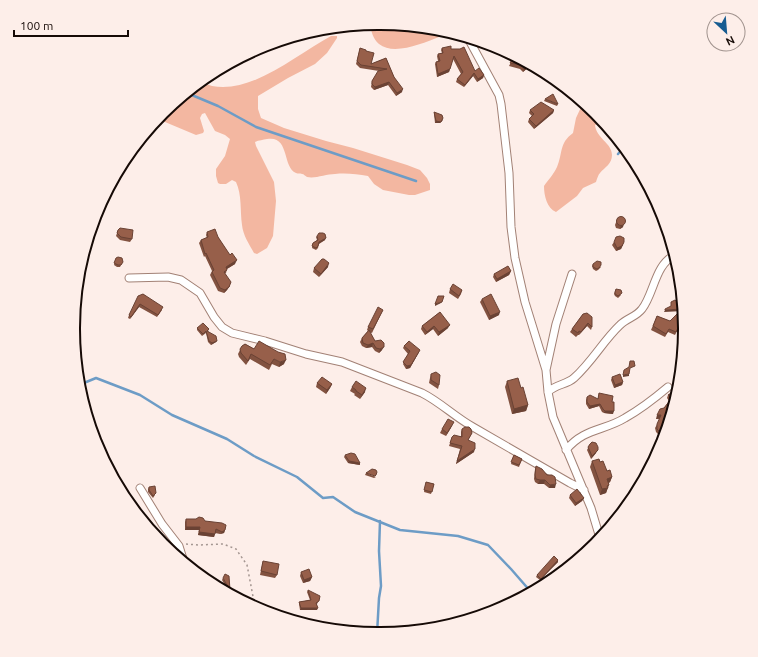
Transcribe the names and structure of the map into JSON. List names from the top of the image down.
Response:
{
  "scale_bar": "100 m",
  "north": "bottom right"
}
